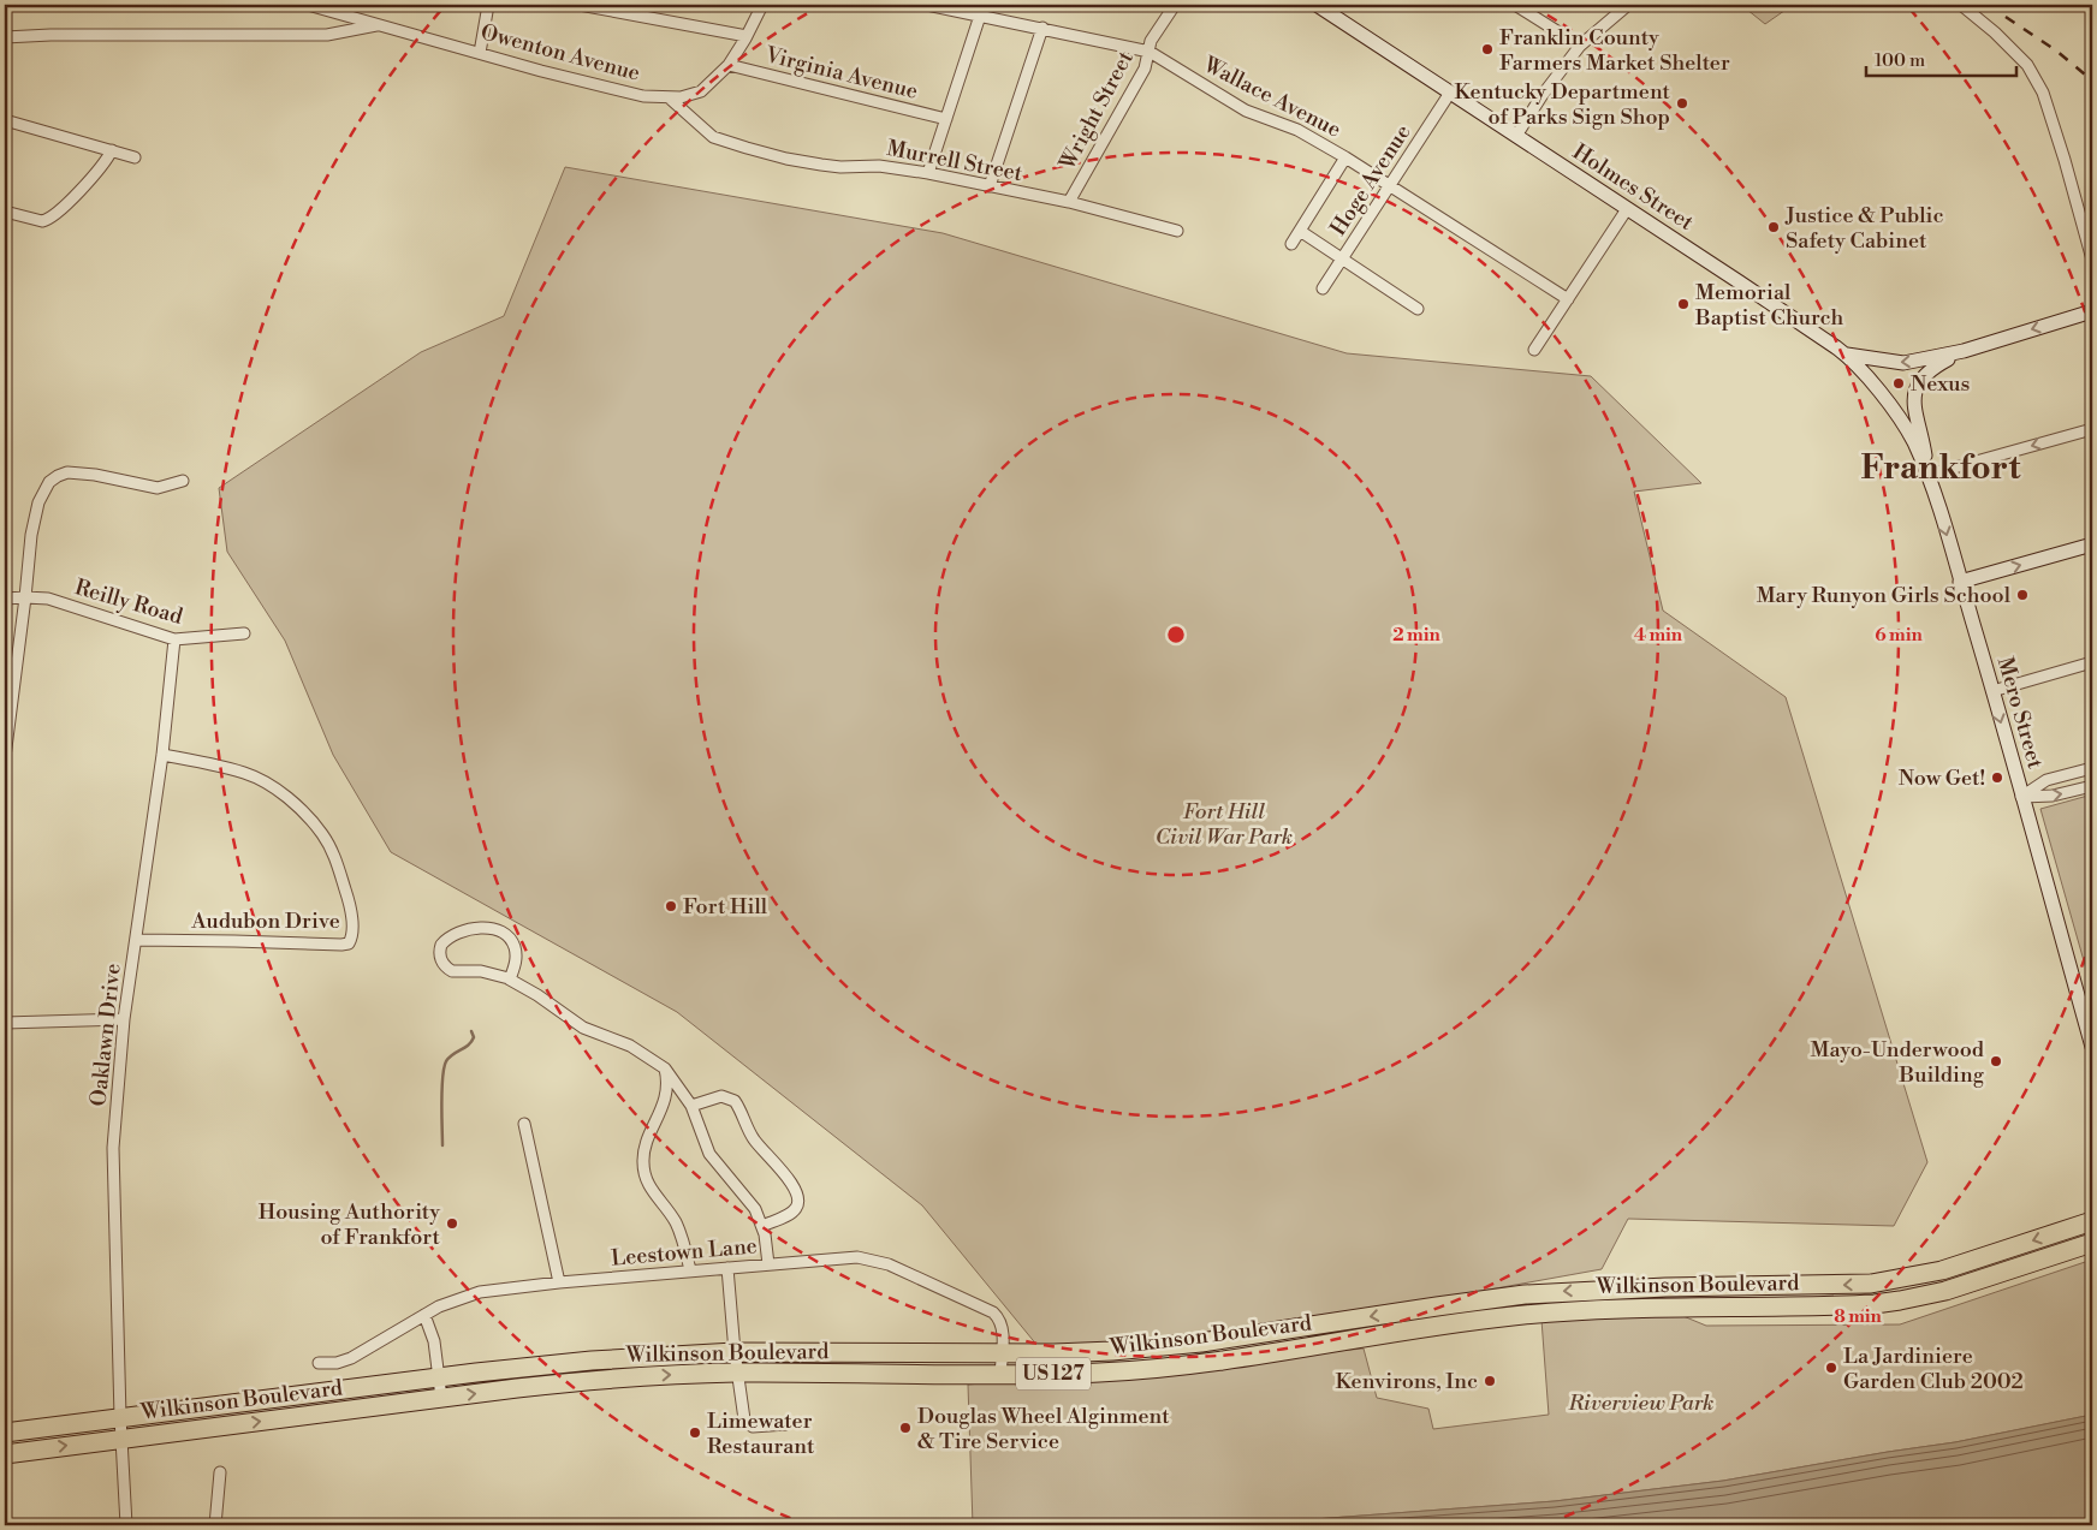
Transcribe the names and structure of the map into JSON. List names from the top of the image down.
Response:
{
  "streets": {
    "highway": ["Wilkinson Boulevard", "US 127"],
    "main road": ["Holmes Street", "Mero Street"],
    "street": [
      "Owenton Avenue",
      "Virginia Avenue",
      "Wallace Avenue",
      "Wright Street",
      "Murrell Street",
      "Hoge Avenue",
      "Reilly Road",
      "Audubon Drive",
      "Oaklawn Drive",
      "Leestown Lane"
    ]
  },
  "crossings": [
    ["Owenton Avenue", "Virginia Avenue"],
    ["Owenton Avenue", "Murrell Street"],
    ["Wallace Avenue", "Wright Street"],
    ["Wallace Avenue", "Hoge Avenue"],
    ["Wright Street", "Murrell Street"],
    ["Hoge Avenue", "Holmes Street"],
    ["Holmes Street", "Mero Street"],
    ["Reilly Road", "Oaklawn Drive"],
    ["Audubon Drive", "Oaklawn Drive"],
    ["Oaklawn Drive", "Wilkinson Boulevard"],
    ["Leestown Lane", "Wilkinson Boulevard"]
  ],
  "districts": ["Frankfort"],
  "parks": ["Fort Hill Civil War Park", "Riverview Park"],
  "places": [
    "Franklin County Farmers Market Shelter",
    "Kentucky Department of Parks Sign Shop",
    "Justice & Public Safety Cabinet",
    "Memorial Baptist Church",
    "Nexus",
    "Mary Runyon Girls School",
    "Now Get!",
    "Fort Hill",
    "Mayo-Underwood Building",
    "Housing Authority of Frankfort",
    "La Jardiniere Garden Club 2002",
    "Kenvirons, Inc",
    "Douglas Wheel Alginment & Tire Service",
    "Limewater Restaurant"
  ],
  "scale_bar": "100 m",
  "rings": [
    "2 min",
    "4 min",
    "6 min",
    "8 min"
  ]
}
